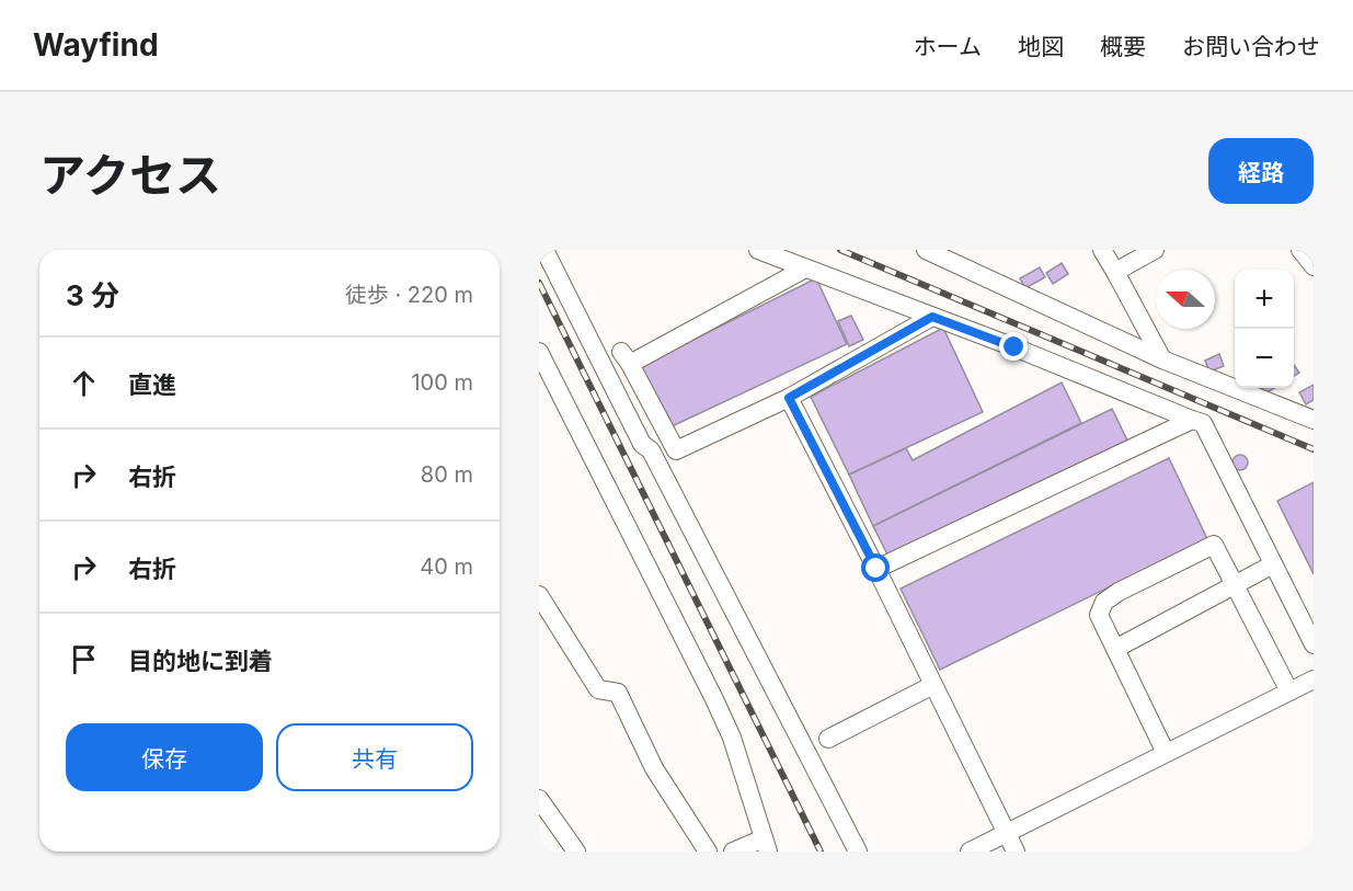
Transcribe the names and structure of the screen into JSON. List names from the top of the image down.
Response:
{
  "north": "left",
  "page": {
    "header": "Wayfind",
    "nav": [
      "ホーム",
      "地図",
      "概要",
      "お問い合わせ"
    ],
    "title": "アクセス",
    "buttons": [
      "経路",
      ["保存", "共有"]
    ],
    "heading": ["3 分", "徒歩 · 220 m"],
    "map_buttons": ["+", "−"],
    "list": [
      ["直進", "100 m"],
      ["右折", "80 m"],
      ["右折", "40 m"],
      "目的地に到着"
    ]
  }
}
